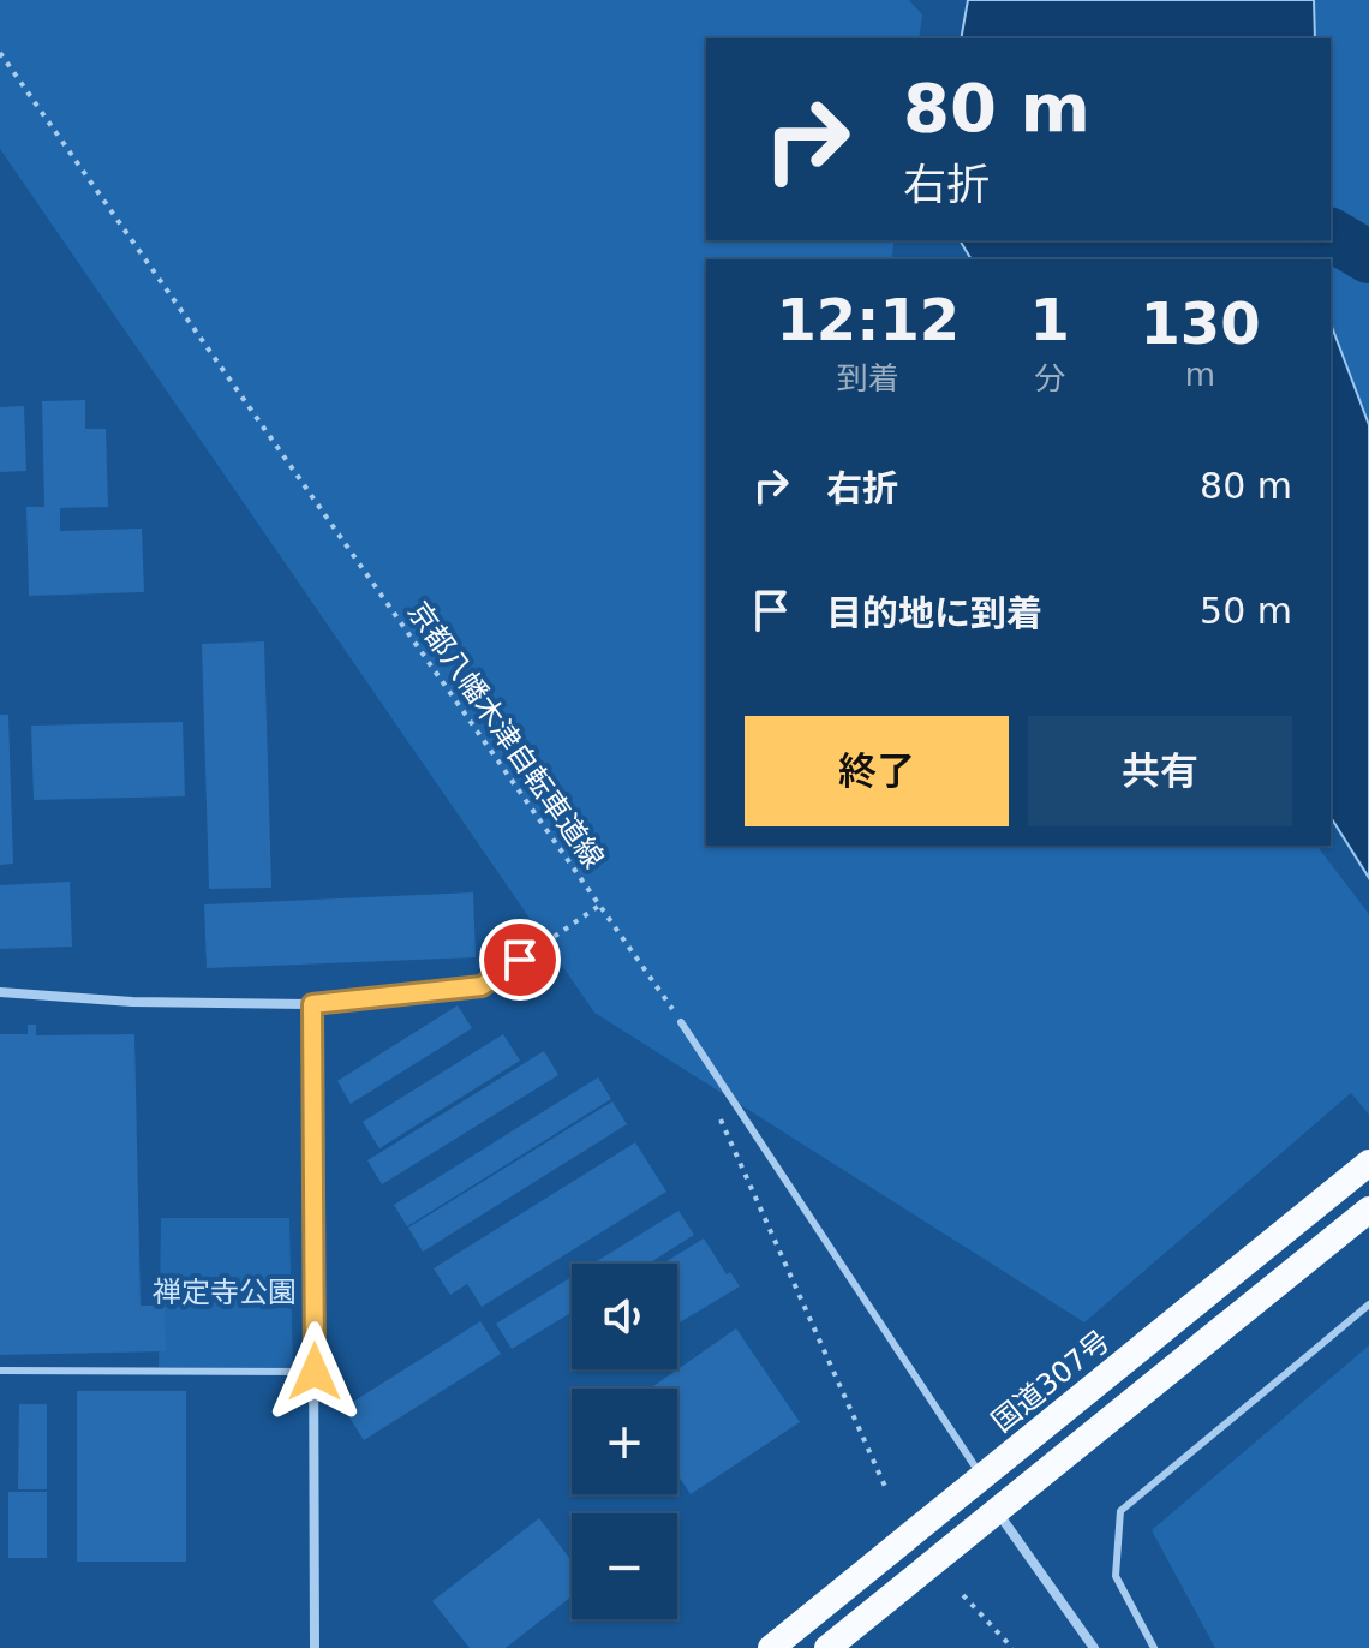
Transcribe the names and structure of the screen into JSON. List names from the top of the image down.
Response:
{
  "streets": {
    "highway": ["国道307号"],
    "path": ["京都八幡木津自転車道線"]
  },
  "parks": ["禅定寺公園"],
  "page": {
    "turn": ["80 m", "右折"],
    "eta": [
      "12:12",
      "到着",
      "1",
      "分",
      "130",
      "m"
    ],
    "list": [
      {
        "name": "右折",
        "value": "80 m"
      },
      {
        "name": "目的地に到着",
        "value": "50 m"
      }
    ],
    "buttons": ["終了", "共有"],
    "map_buttons": ["+", "−"]
  }
}
